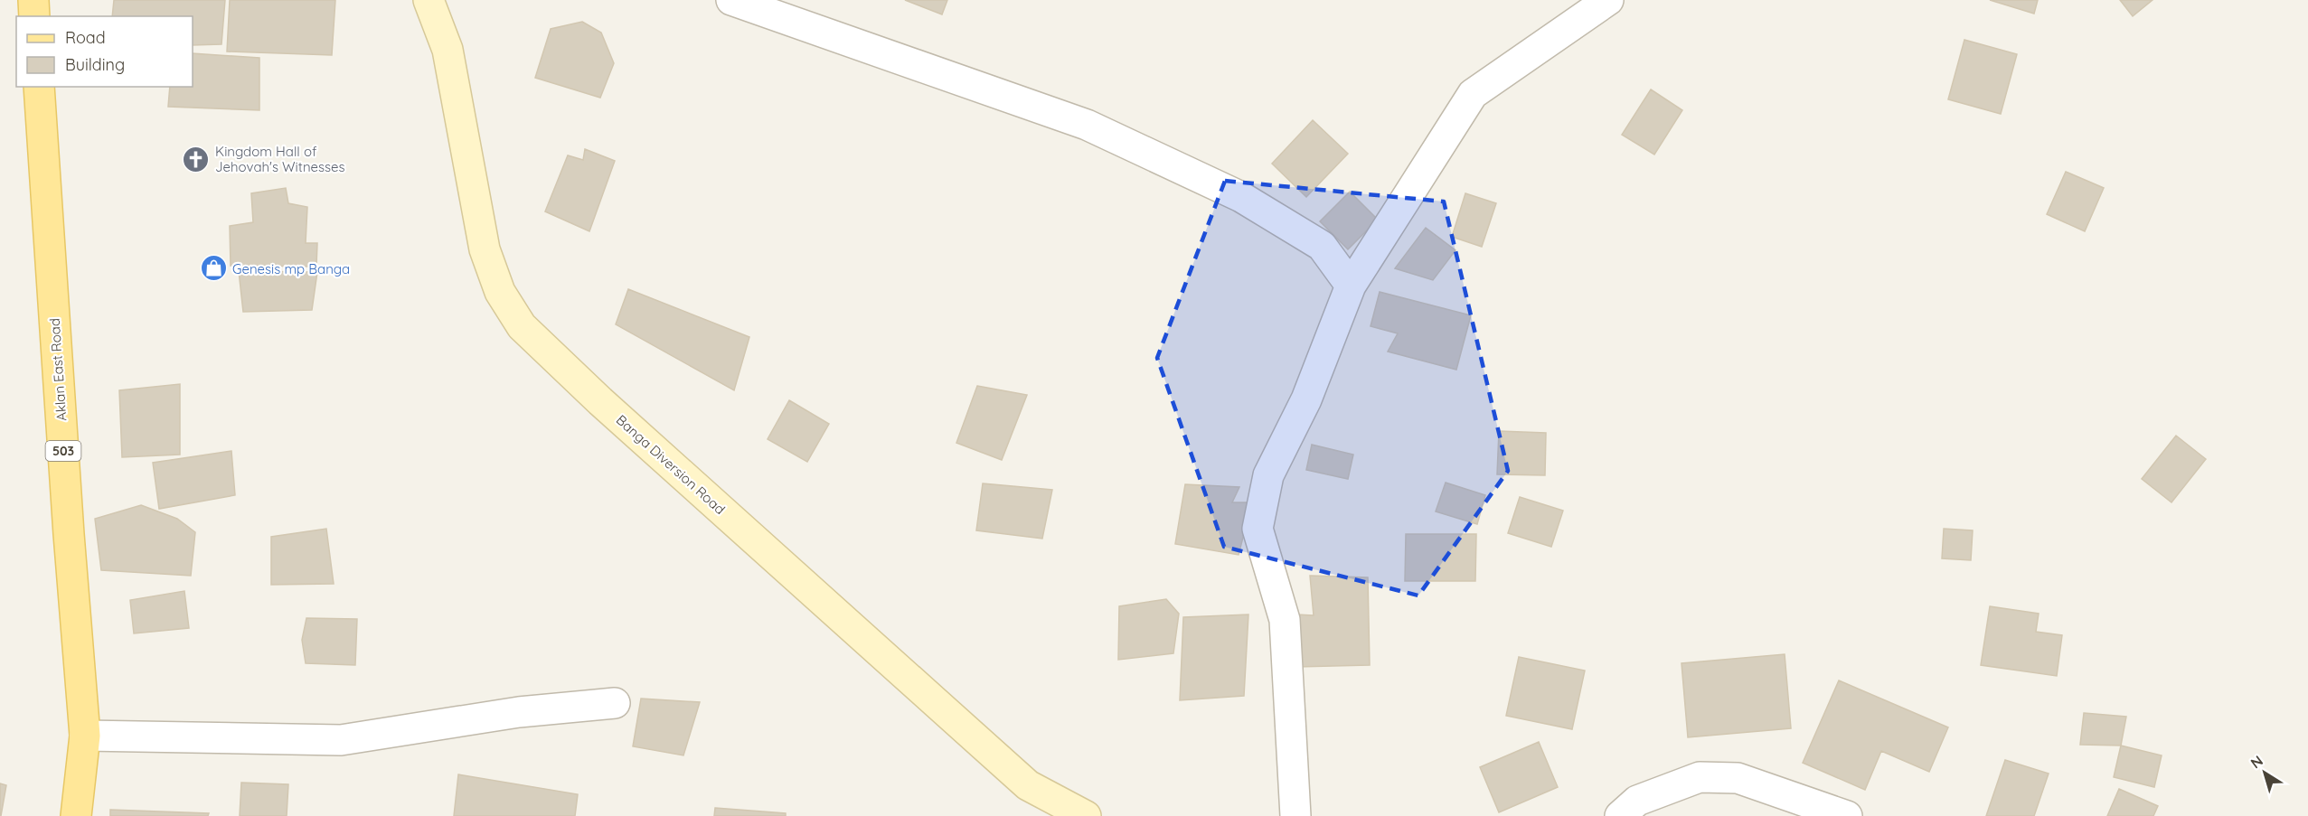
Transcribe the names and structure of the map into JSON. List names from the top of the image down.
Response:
{
  "streets": {
    "main road": ["Aklan East Road", "503", "Banga Diversion Road"]
  },
  "places": {
    "church": ["Kingdom Hall of Jehovah's Witnesses"],
    "shop": ["Genesis mp Banga"]
  },
  "legend": ["Road", "Building"],
  "north": "top left"
}
